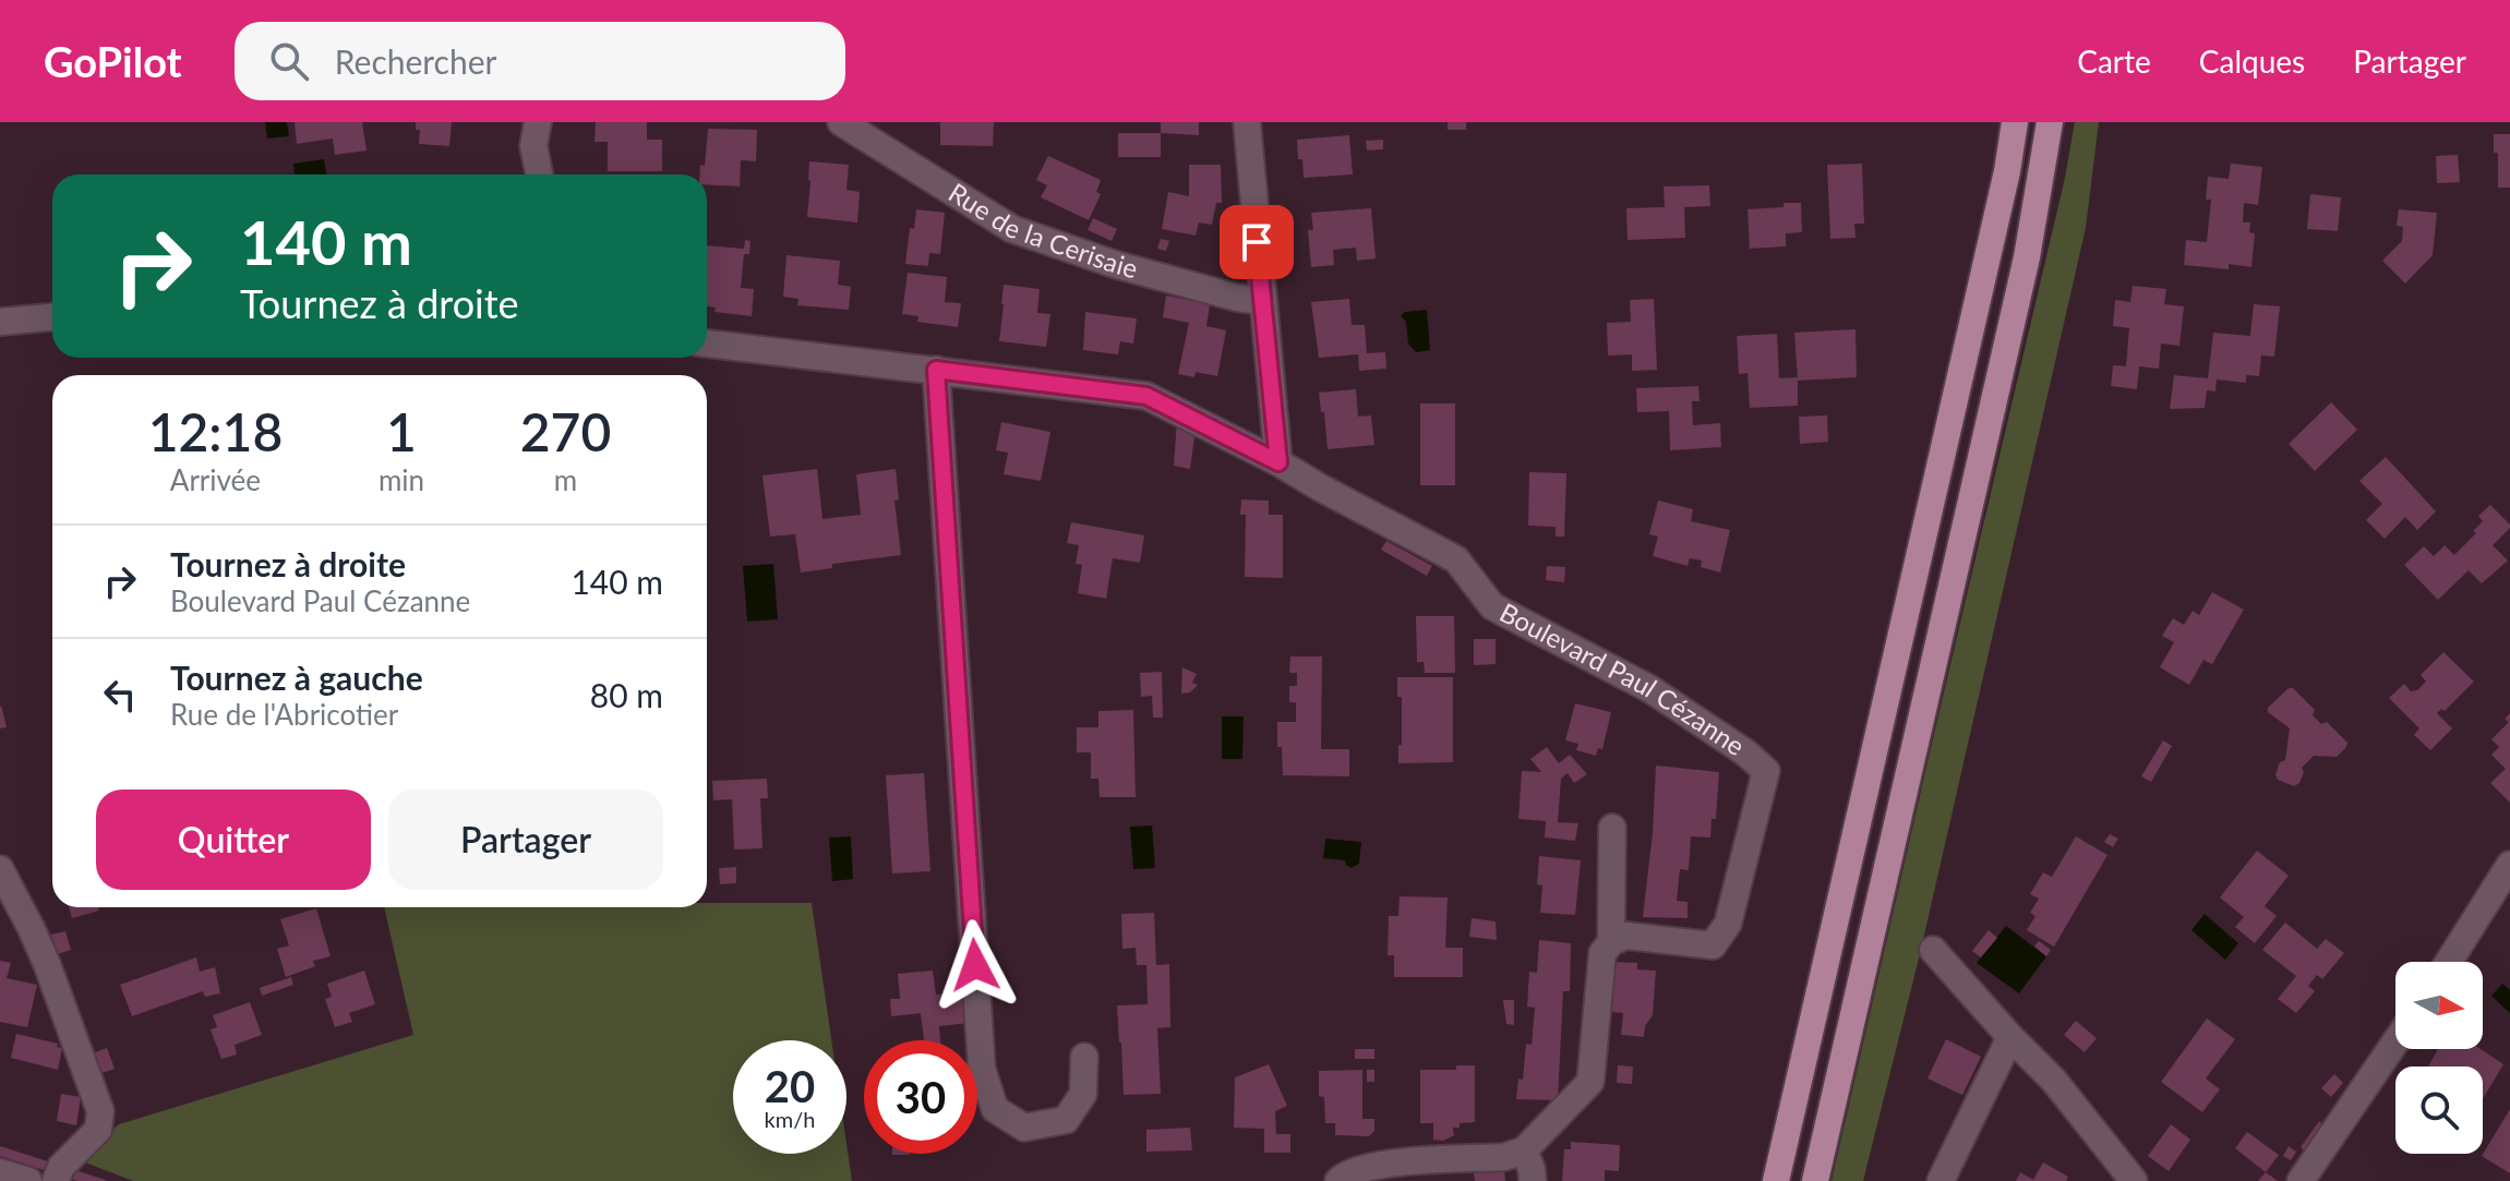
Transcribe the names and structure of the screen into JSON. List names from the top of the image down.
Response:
{
  "streets": {
    "street": ["Rue de la Cerisaie", "Boulevard Paul Cézanne"]
  },
  "north": "right",
  "page": {
    "header": "GoPilot",
    "search": "Rechercher",
    "nav": ["Carte", "Calques", "Partager"],
    "turn": ["140 m", "Tournez à droite"],
    "eta": [
      "12:18",
      "Arrivée",
      "1",
      "min",
      "270",
      "m"
    ],
    "list": [
      {
        "name": "Tournez à droite",
        "note": "Boulevard Paul Cézanne",
        "value": "140 m"
      },
      {
        "name": "Tournez à gauche",
        "note": "Rue de l'Abricotier",
        "value": "80 m"
      }
    ],
    "buttons": ["Quitter", "Partager"],
    "speed": "20 km/h",
    "limit": "30"
  }
}
